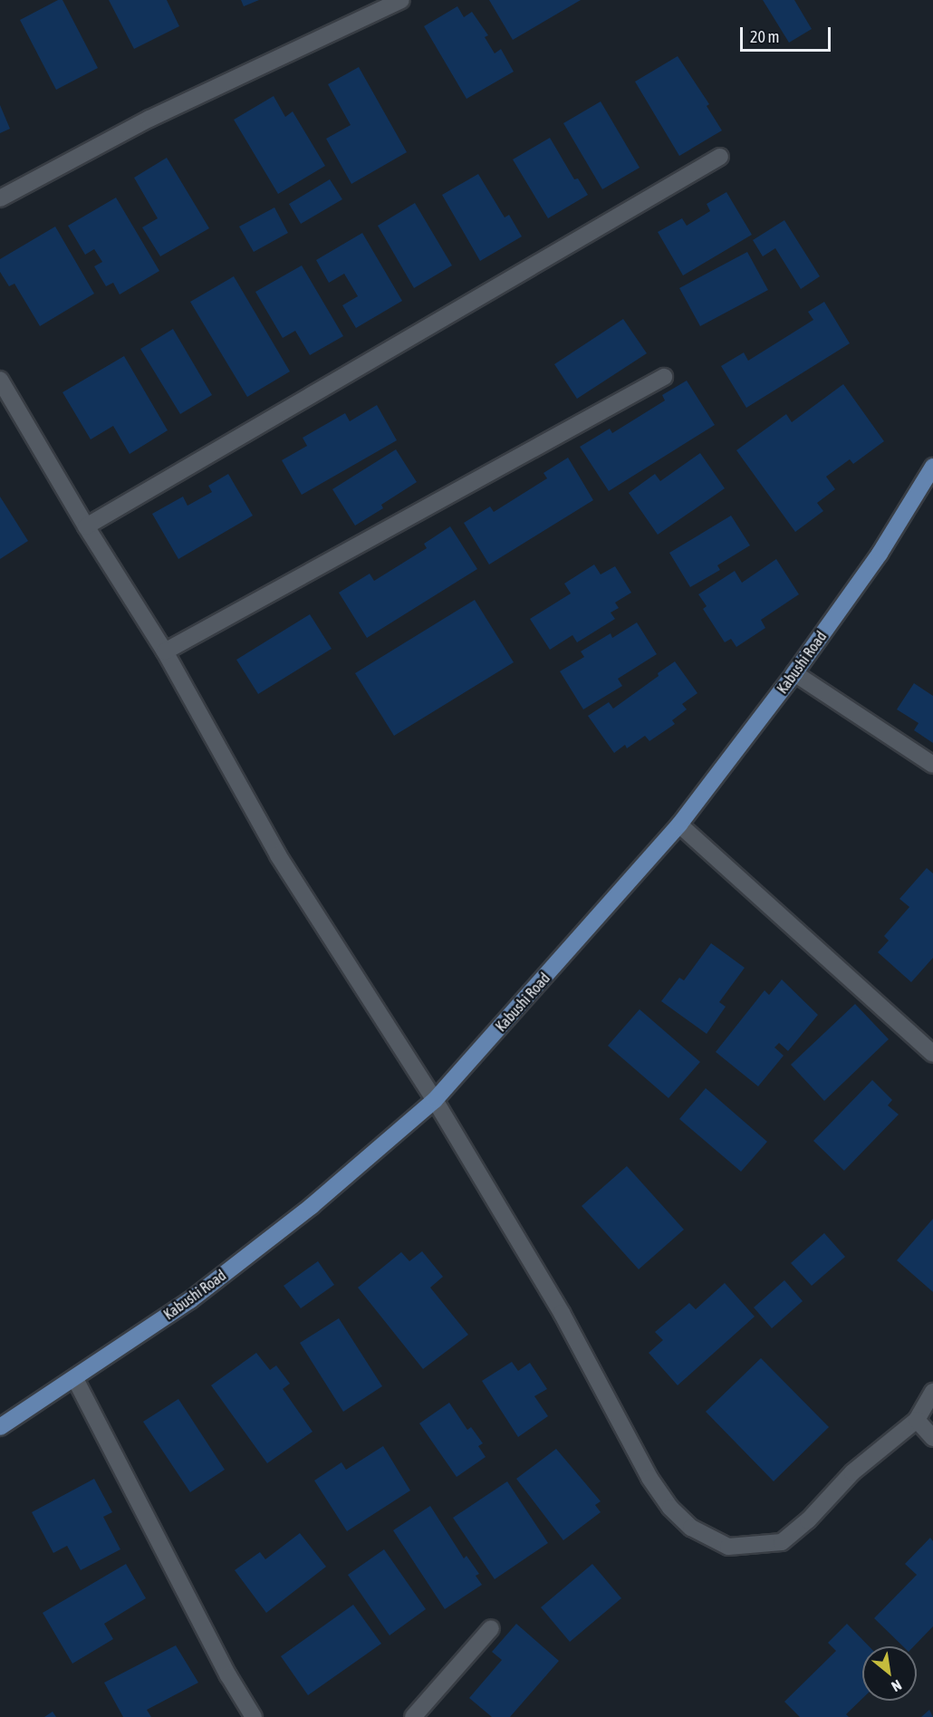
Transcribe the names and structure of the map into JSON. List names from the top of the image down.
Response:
{
  "streets": {
    "main road": ["Kabushi Road"]
  },
  "scale_bar": "20 m",
  "north": "bottom right"
}
